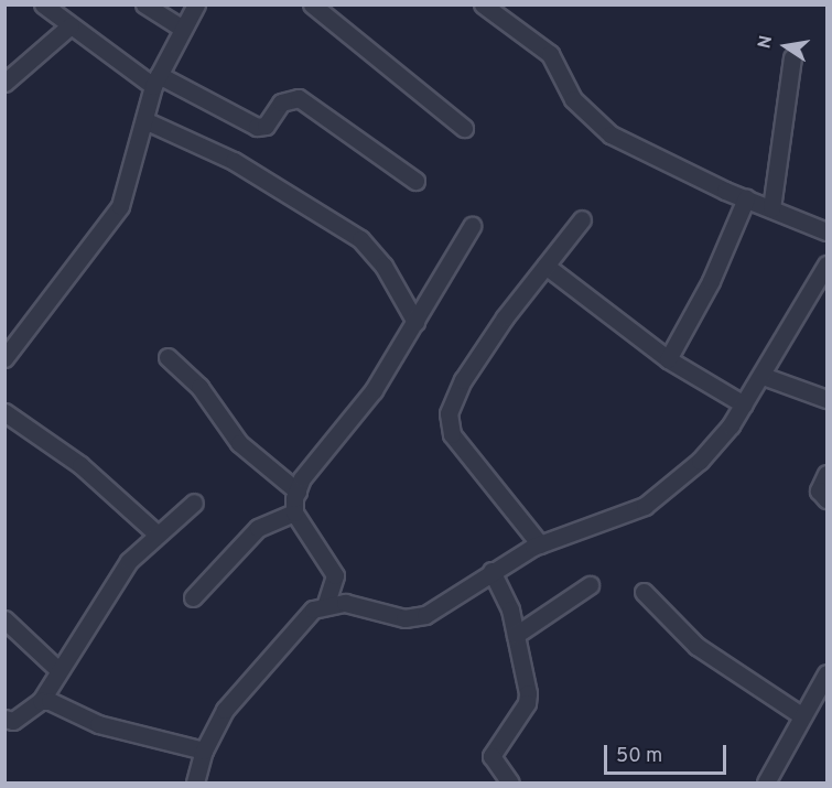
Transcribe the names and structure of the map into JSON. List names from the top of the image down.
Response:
{
  "scale_bar": "50 m",
  "north": "left"
}
